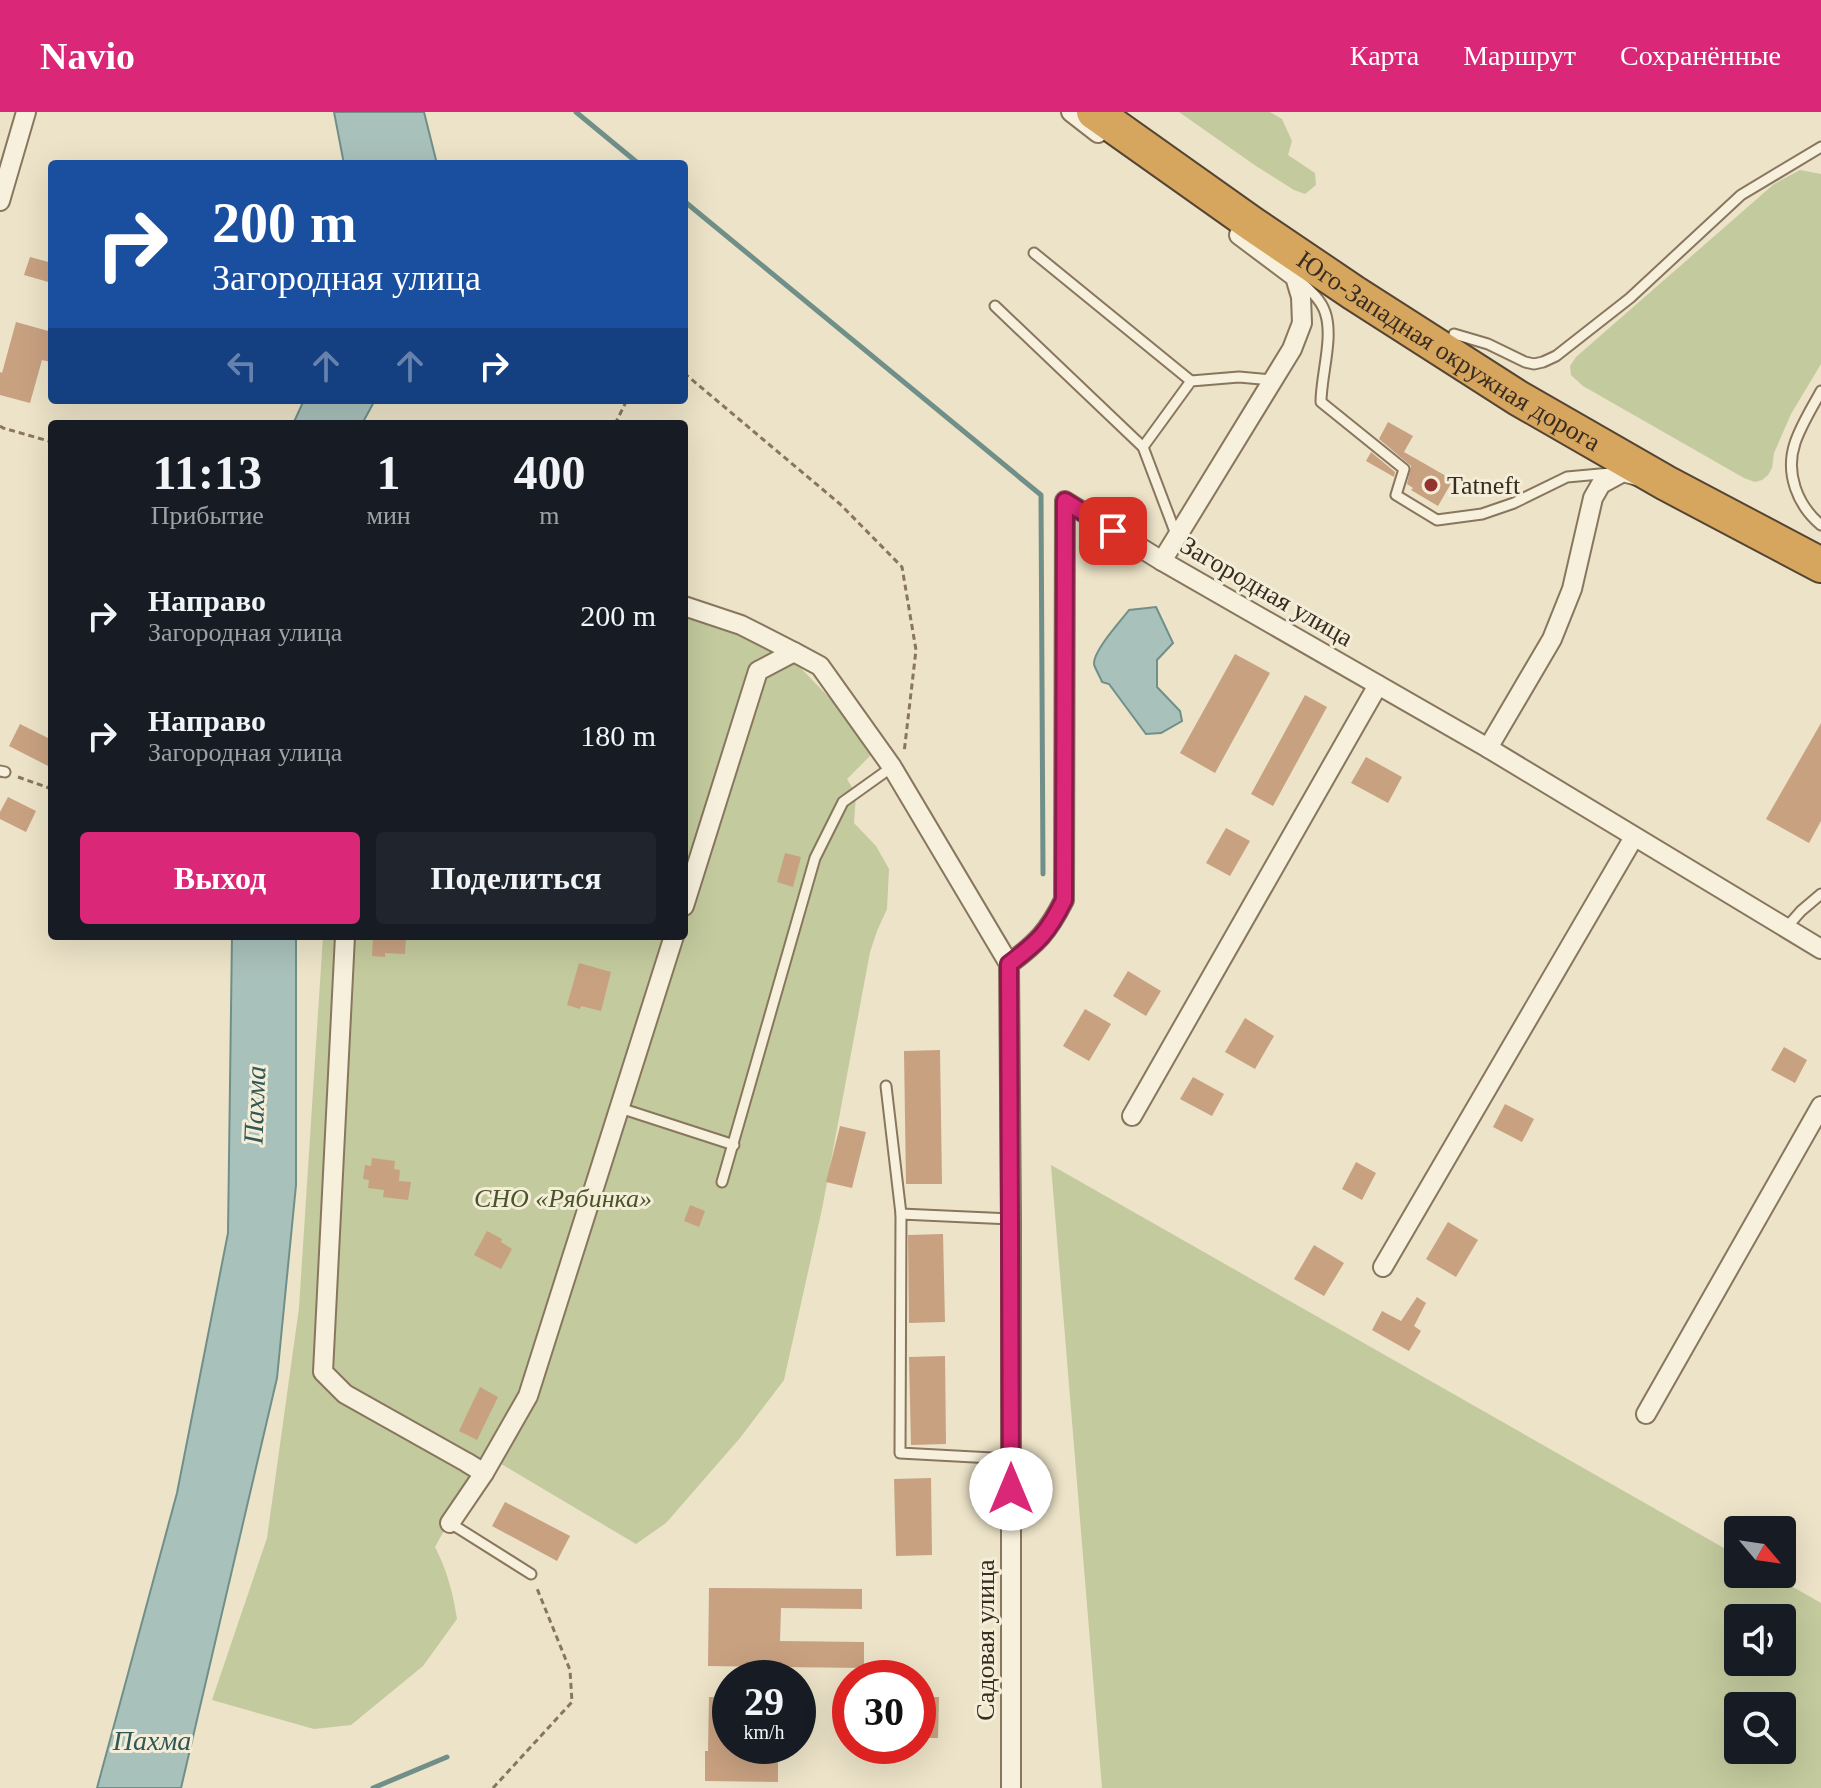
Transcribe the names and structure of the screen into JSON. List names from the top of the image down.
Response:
{
  "streets": {
    "highway": ["Юго-Западная окружная дорога"],
    "street": ["Загородная улица", "Садовая улица"]
  },
  "crossings": [
    ["Загородная улица", "Садовая улица"]
  ],
  "water": ["Пахма"],
  "parks": ["СНО «Рябинка»"],
  "places": ["Tatneft"],
  "north": "bottom right",
  "page": {
    "header": "Navio",
    "nav": ["Карта", "Маршрут", "Сохранённые"],
    "turn": ["200 m", "Загородная улица"],
    "eta": [
      "11:13",
      "Прибытие",
      "1",
      "мин",
      "400",
      "m"
    ],
    "list": [
      {
        "name": "Направо",
        "note": "Загородная улица",
        "value": "200 m"
      },
      {
        "name": "Направо",
        "note": "Загородная улица",
        "value": "180 m"
      }
    ],
    "buttons": ["Выход", "Поделиться"],
    "speed": "29 km/h",
    "limit": "30"
  }
}
